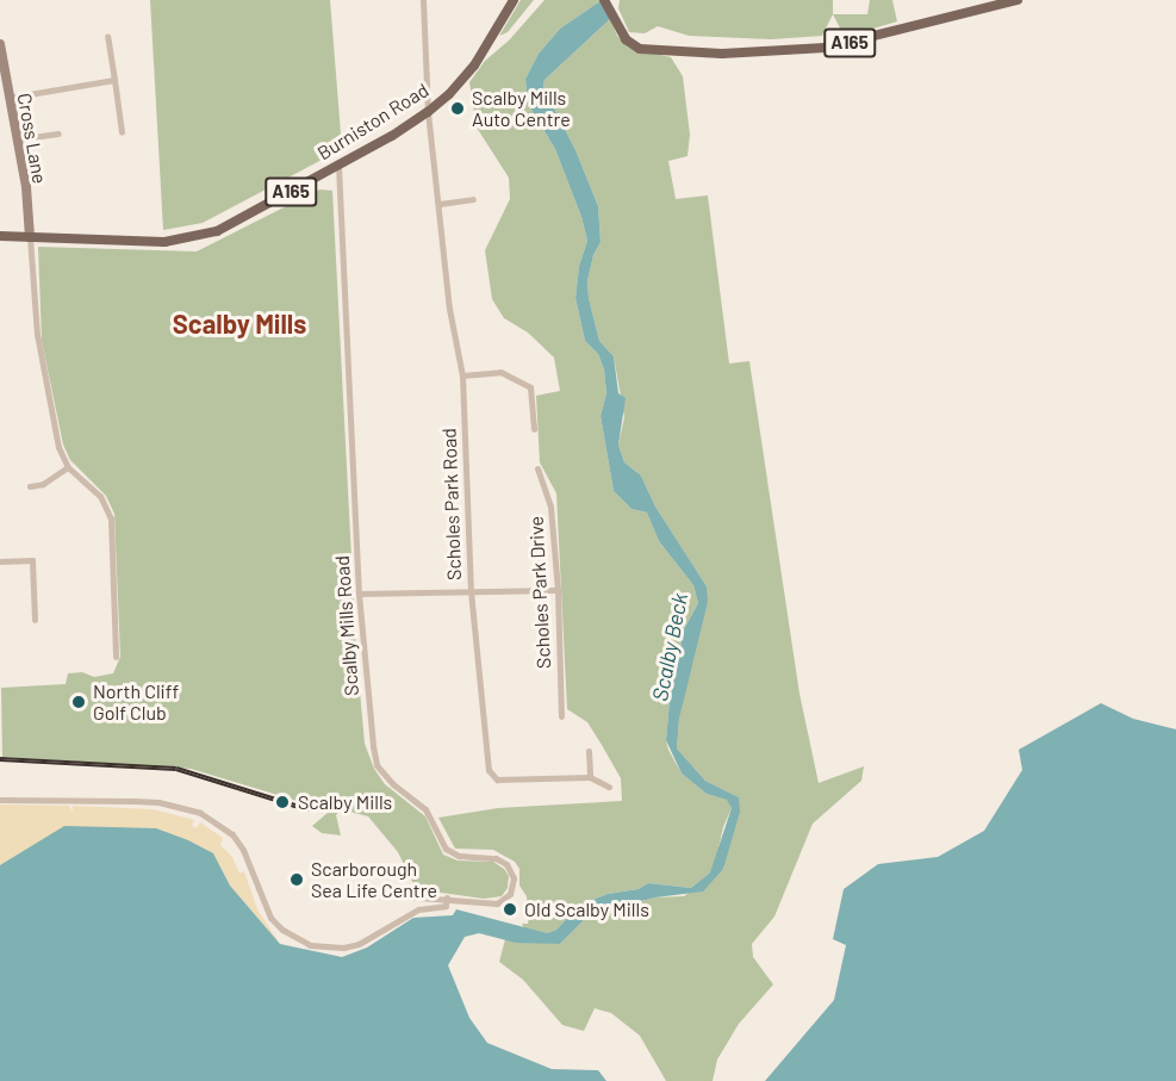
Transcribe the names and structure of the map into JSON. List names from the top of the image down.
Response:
{
  "streets": {
    "main road": ["A165", "Burniston Road"],
    "street": [
      "Cross Lane",
      "Scholes Park Road",
      "Scholes Park Drive",
      "Scalby Mills Road"
    ]
  },
  "crossings": [
    ["Burniston Road", "Cross Lane"],
    ["Burniston Road", "Scholes Park Road"],
    ["Burniston Road", "Scalby Mills Road"]
  ],
  "districts": ["Scalby Mills"],
  "water": ["Scalby Beck"],
  "places": [
    "Scalby Mills Auto Centre",
    "North Cliff Golf Club",
    "Scalby Mills",
    "Scarborough Sea Life Centre",
    "Old Scalby Mills"
  ]
}
